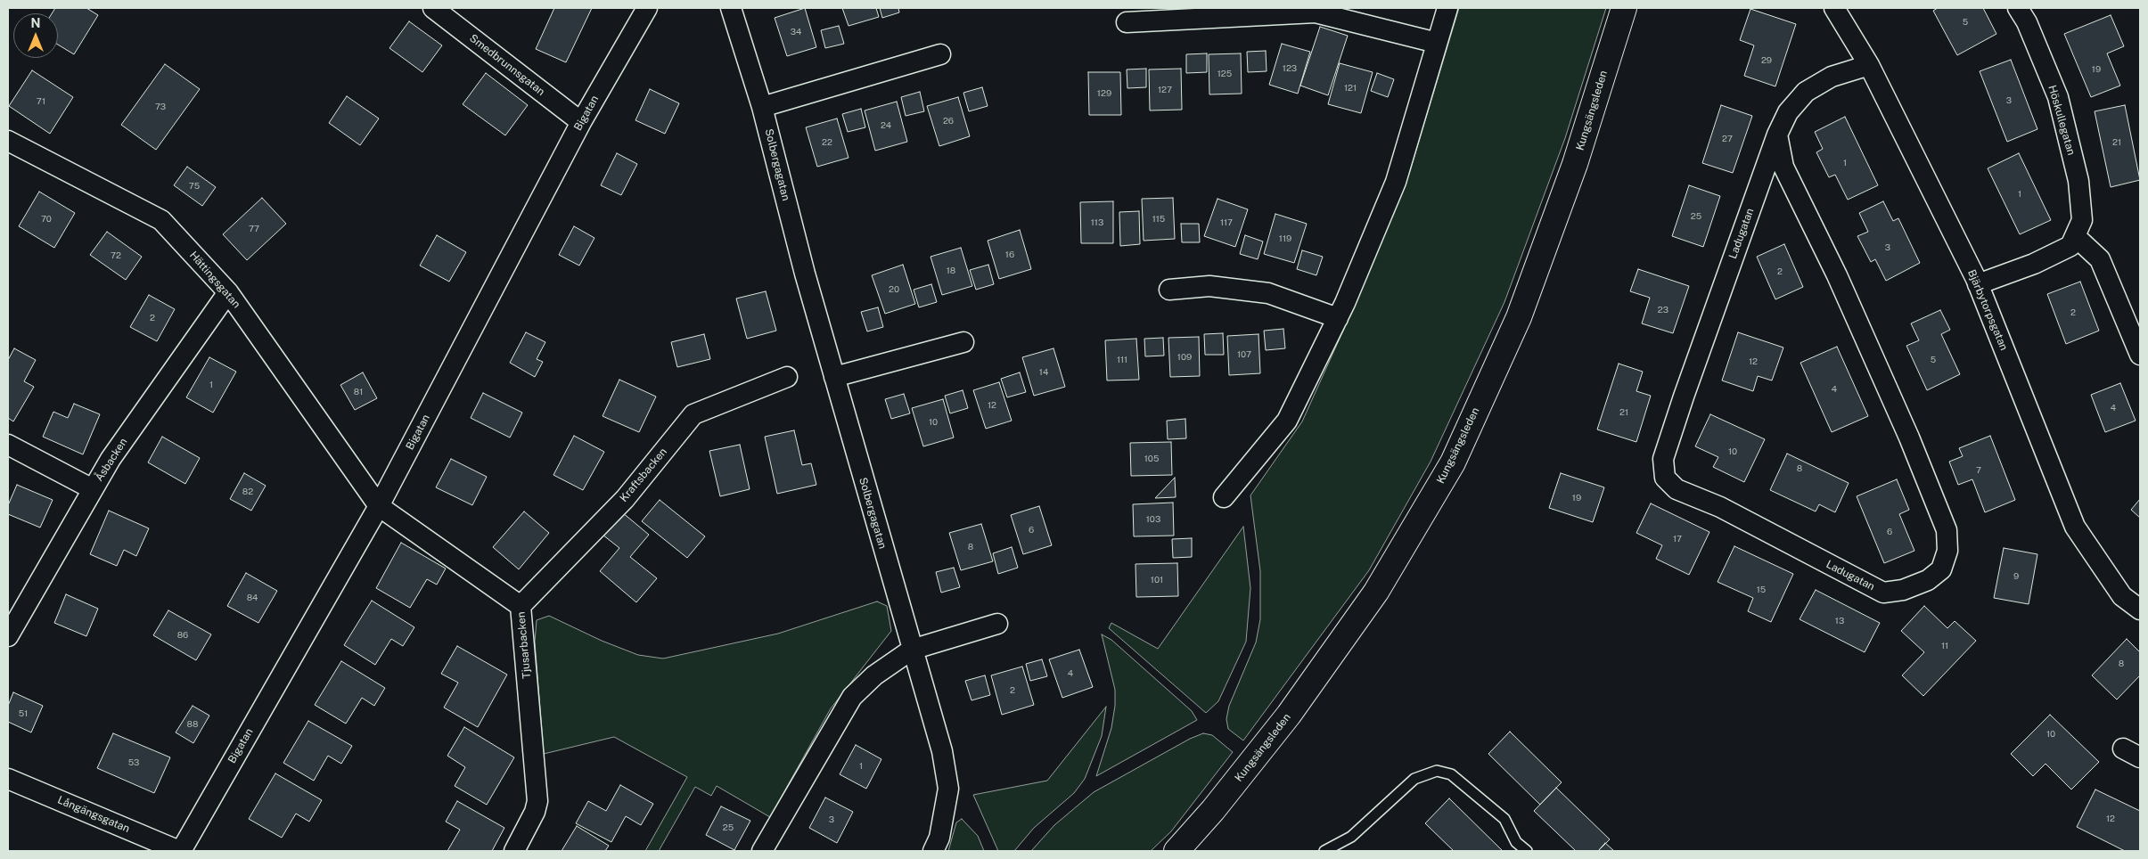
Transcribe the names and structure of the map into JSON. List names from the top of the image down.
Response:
{
  "streets": {
    "main road": ["Kungsängsleden"],
    "street": [
      "Smedbrunnsgatan",
      "Bigatan",
      "Höskullegatan",
      "Solbergagatan",
      "Ladugatan",
      "Hättingsgatan",
      "Bjärbytorpsgatan",
      "Åsbacken",
      "Kraftsbacken",
      "Tjusarbacken",
      "Långängsgatan"
    ]
  },
  "crossings": [
    ["Smedbrunnsgatan", "Bigatan"],
    ["Bigatan", "Hättingsgatan"],
    ["Bigatan", "Tjusarbacken"],
    ["Bigatan", "Långängsgatan"],
    ["Höskullegatan", "Bjärbytorpsgatan"],
    ["Ladugatan", "Bjärbytorpsgatan"],
    ["Hättingsgatan", "Åsbacken"],
    ["Hättingsgatan", "Tjusarbacken"],
    ["Kraftsbacken", "Tjusarbacken"]
  ],
  "house_numbers": [
    "5",
    "34",
    "29",
    "123",
    "19",
    "125",
    "121",
    "127",
    "129",
    "3",
    "71",
    "73",
    "26",
    "24",
    "27",
    "22",
    "21",
    "1",
    "75",
    "1",
    "25",
    "70",
    "115",
    "113",
    "117",
    "77",
    "119",
    "3",
    "16",
    "72",
    "18",
    "2",
    "20",
    "23",
    "2",
    "2",
    "107",
    "109",
    "111",
    "5",
    "12",
    "14",
    "1",
    "4",
    "81",
    "12",
    "4",
    "21",
    "10",
    "10",
    "105",
    "8",
    "7",
    "82",
    "19",
    "103",
    "6",
    "6",
    "17",
    "8",
    "9",
    "101",
    "15",
    "84",
    "13",
    "86",
    "11",
    "8",
    "4",
    "2",
    "51",
    "88",
    "10",
    "53",
    "1",
    "12",
    "3",
    "25"
  ],
  "north": "top"
}
